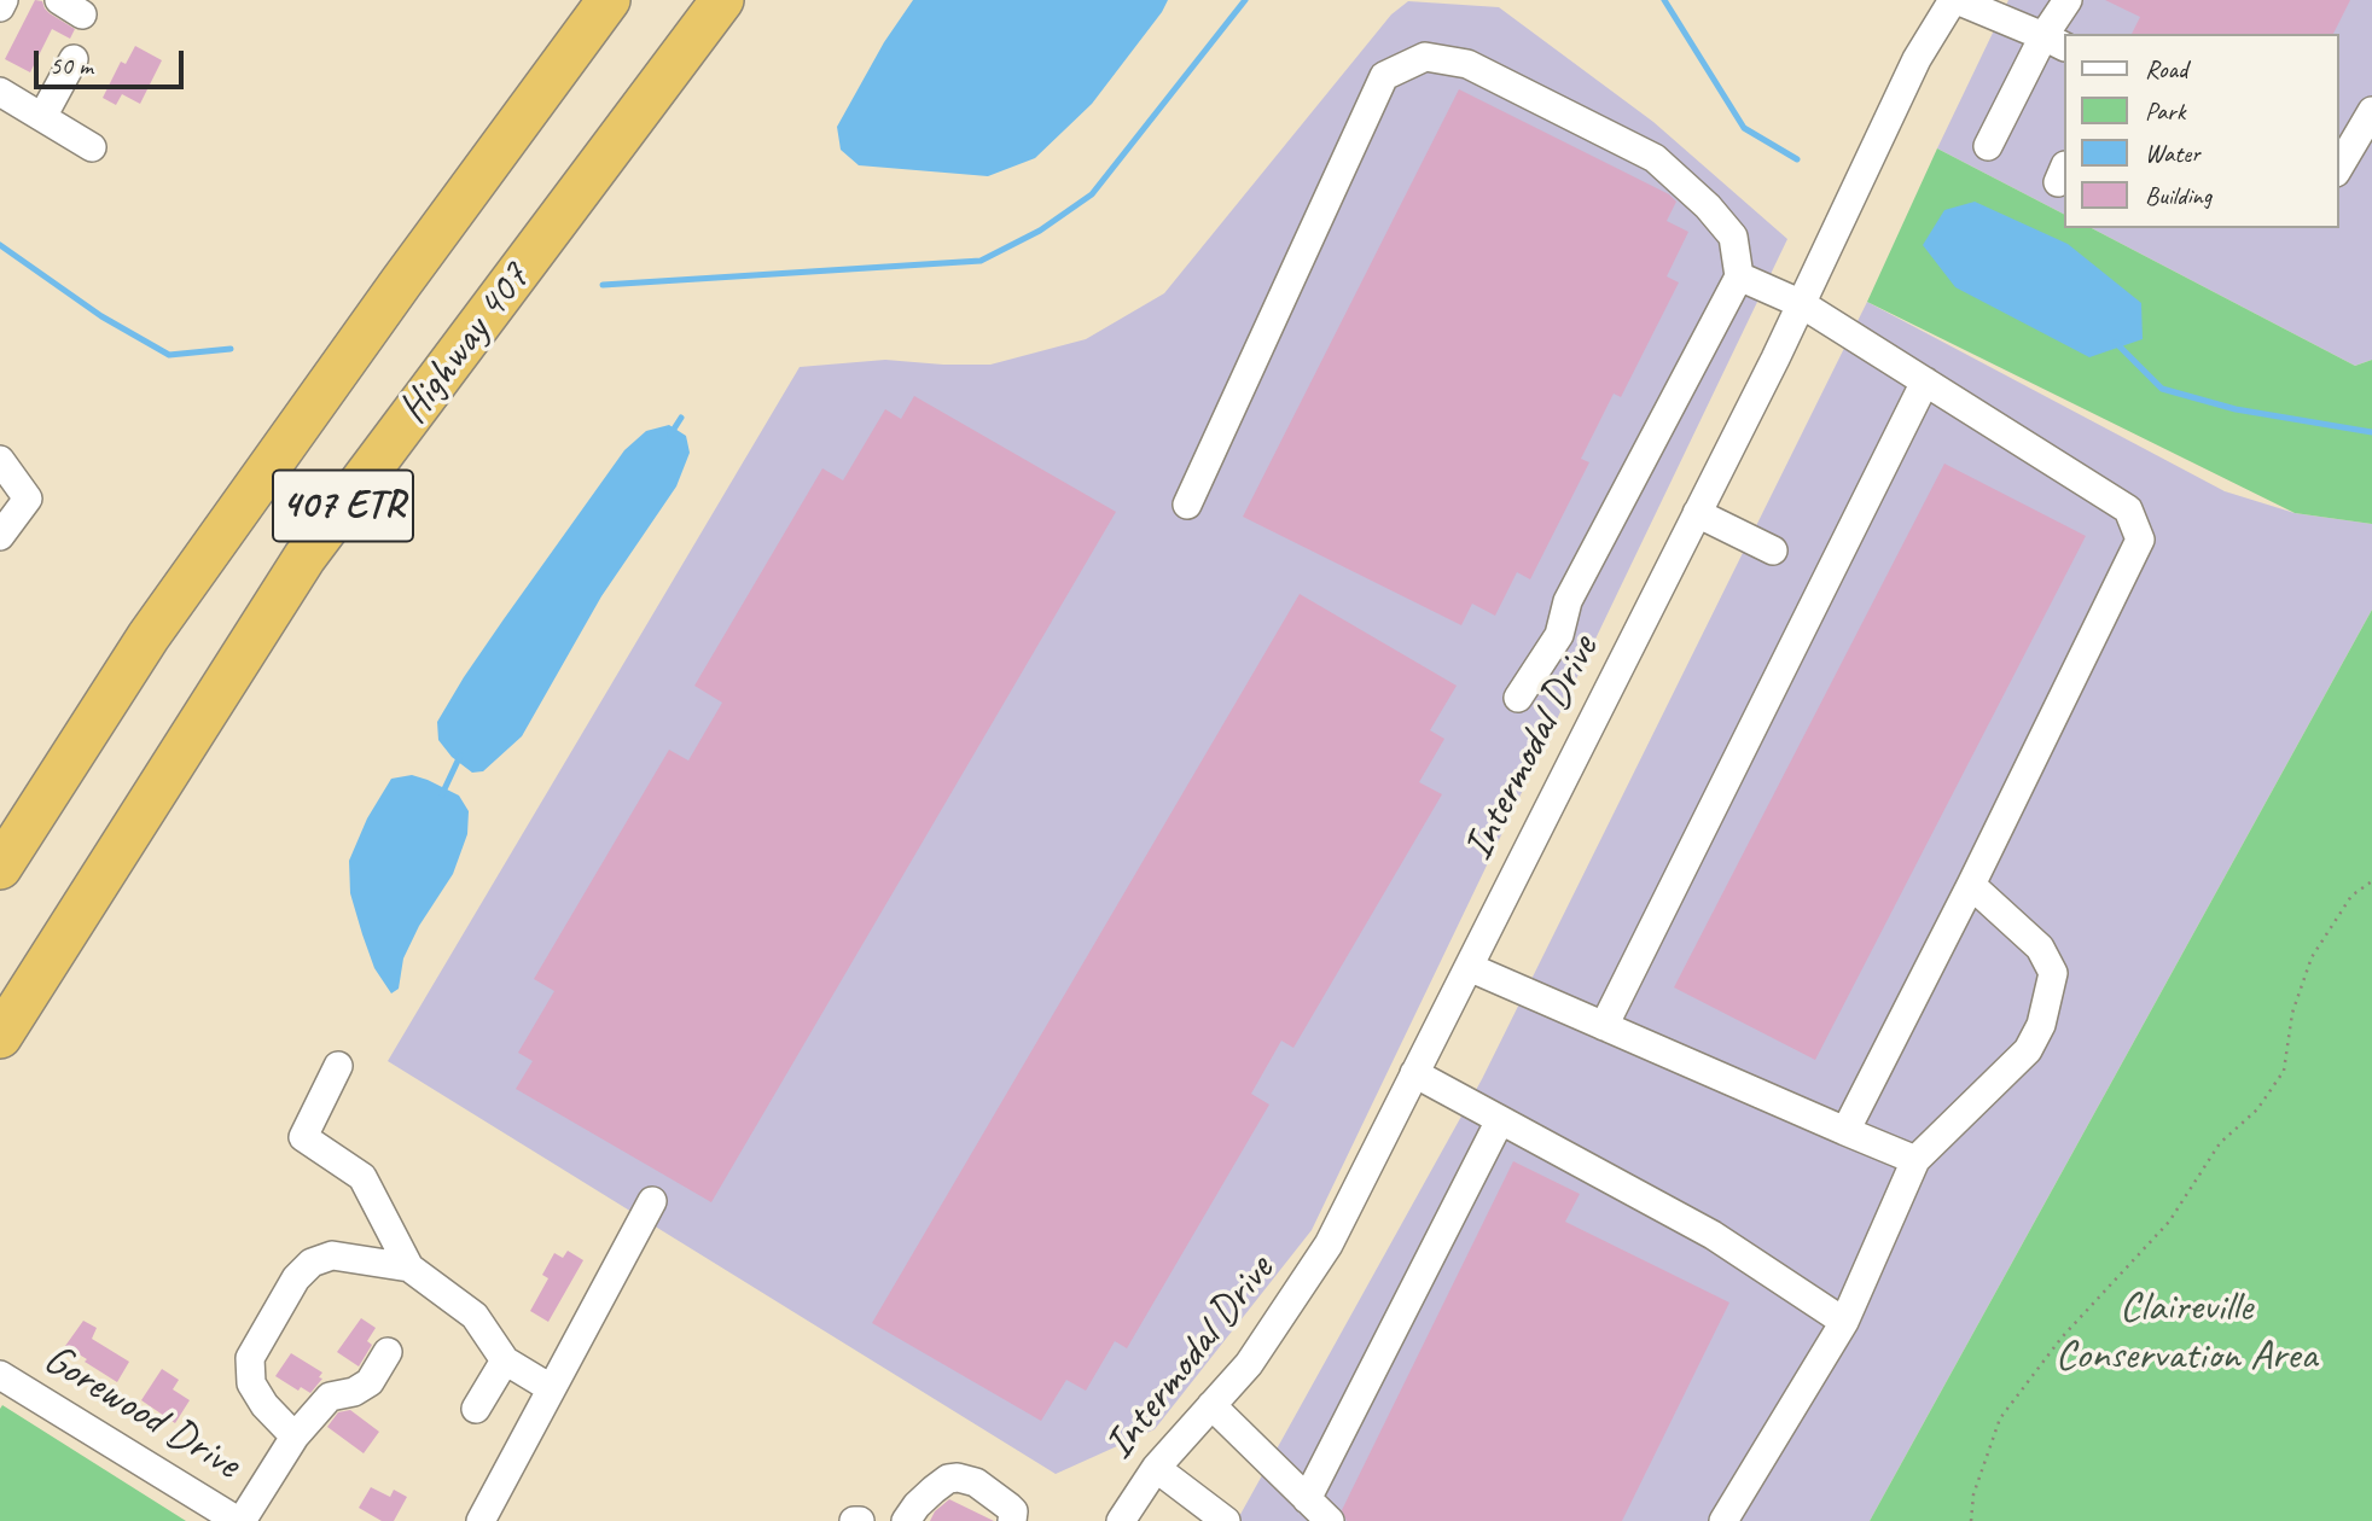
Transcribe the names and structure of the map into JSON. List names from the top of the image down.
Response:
{
  "streets": {
    "highway": ["Highway 407", "407 ETR"],
    "street": ["Intermodal Drive", "Gorewood Drive"]
  },
  "parks": ["Claireville Conservation Area"],
  "legend": [
    "Road",
    "Park",
    "Water",
    "Building"
  ],
  "scale_bar": "50 m"
}
